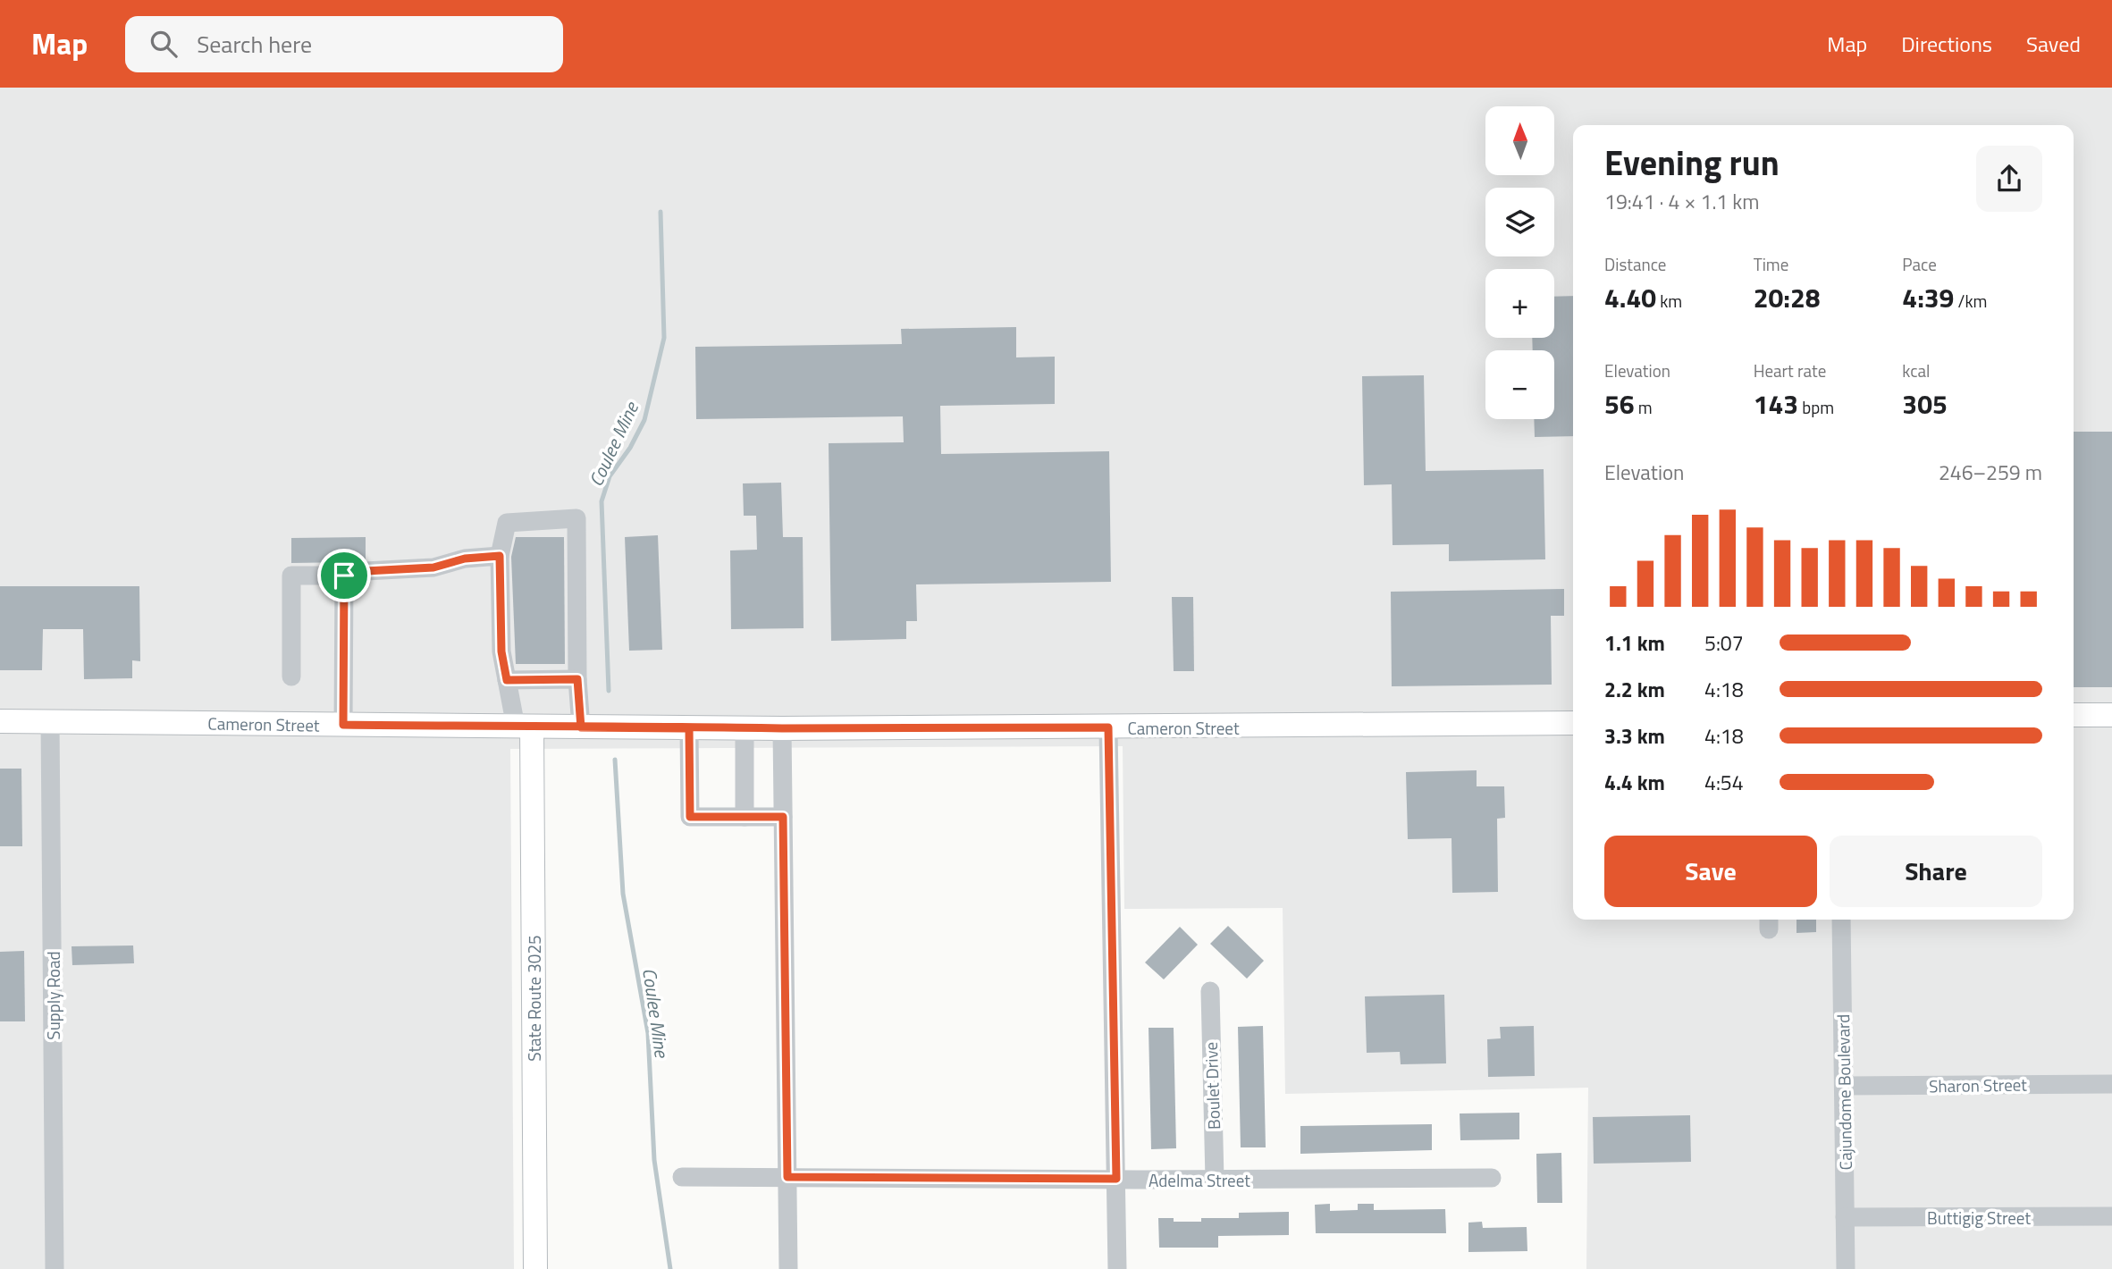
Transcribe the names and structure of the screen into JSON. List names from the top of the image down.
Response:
{
  "streets": {
    "main road": ["Cameron Street", "State Route 3025"],
    "street": [
      "Supply Road",
      "Sharon Street",
      "Boulet Drive",
      "Cajundome Boulevard",
      "Adelma Street",
      "Buttigig Street"
    ]
  },
  "crossings": [
    ["Cameron Street", "Supply Road"],
    ["Cameron Street", "State Route 3025"],
    ["Sharon Street", "Cajundome Boulevard"],
    ["Boulet Drive", "Adelma Street"],
    ["Cajundome Boulevard", "Buttigig Street"]
  ],
  "water": ["Coulee Mine"],
  "north": "top",
  "page": {
    "header": "Map",
    "search": "Search here",
    "nav": ["Map", "Directions", "Saved"],
    "map_buttons": ["+", "−"],
    "heading": ["Evening run", "19:41 · 4 × 1.1 km"],
    "stats": [
      ["Distance", "4.40 km"],
      ["Time", "20:28"],
      ["Pace", "4:39 /km"],
      ["Elevation", "56 m"],
      ["Heart rate", "143 bpm"],
      ["kcal", "305"]
    ],
    "chart": ["Elevation", "246–259 m"],
    "list": [
      {
        "name": "1.1 km",
        "note": "5:07"
      },
      {
        "name": "2.2 km",
        "note": "4:18"
      },
      {
        "name": "3.3 km",
        "note": "4:18"
      },
      {
        "name": "4.4 km",
        "note": "4:54"
      }
    ],
    "buttons": ["Save", "Share"]
  }
}
